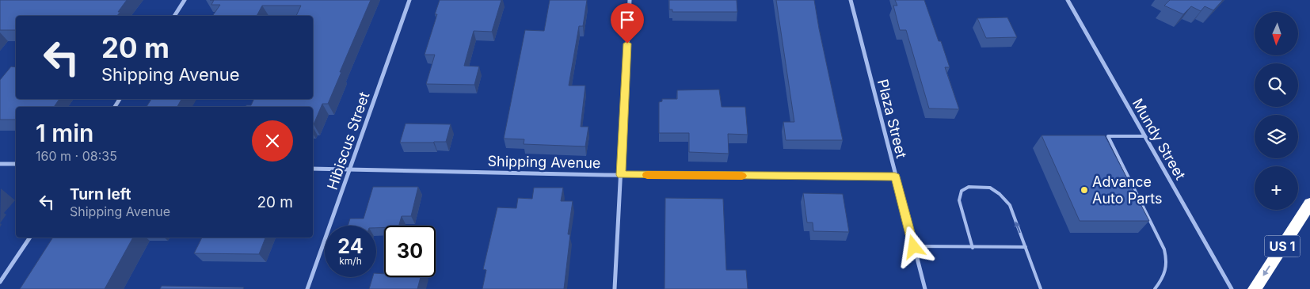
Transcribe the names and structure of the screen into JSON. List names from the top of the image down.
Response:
{
  "streets": {
    "highway": ["US 1"],
    "street": [
      "Plaza Street",
      "Mundy Street",
      "Hibiscus Street",
      "Shipping Avenue"
    ]
  },
  "crossings": [
    ["Plaza Street", "Shipping Avenue"],
    ["Hibiscus Street", "Shipping Avenue"]
  ],
  "places": ["Advance Auto Parts"],
  "north": "bottom",
  "page": {
    "map_buttons": "+",
    "turn": ["20 m", "Shipping Avenue"],
    "heading": ["1 min", "160 m · 08:35"],
    "list": [
      {
        "name": "Turn left",
        "note": "Shipping Avenue",
        "value": "20 m"
      }
    ],
    "speed": "24 km/h",
    "limit": "30"
  }
}
